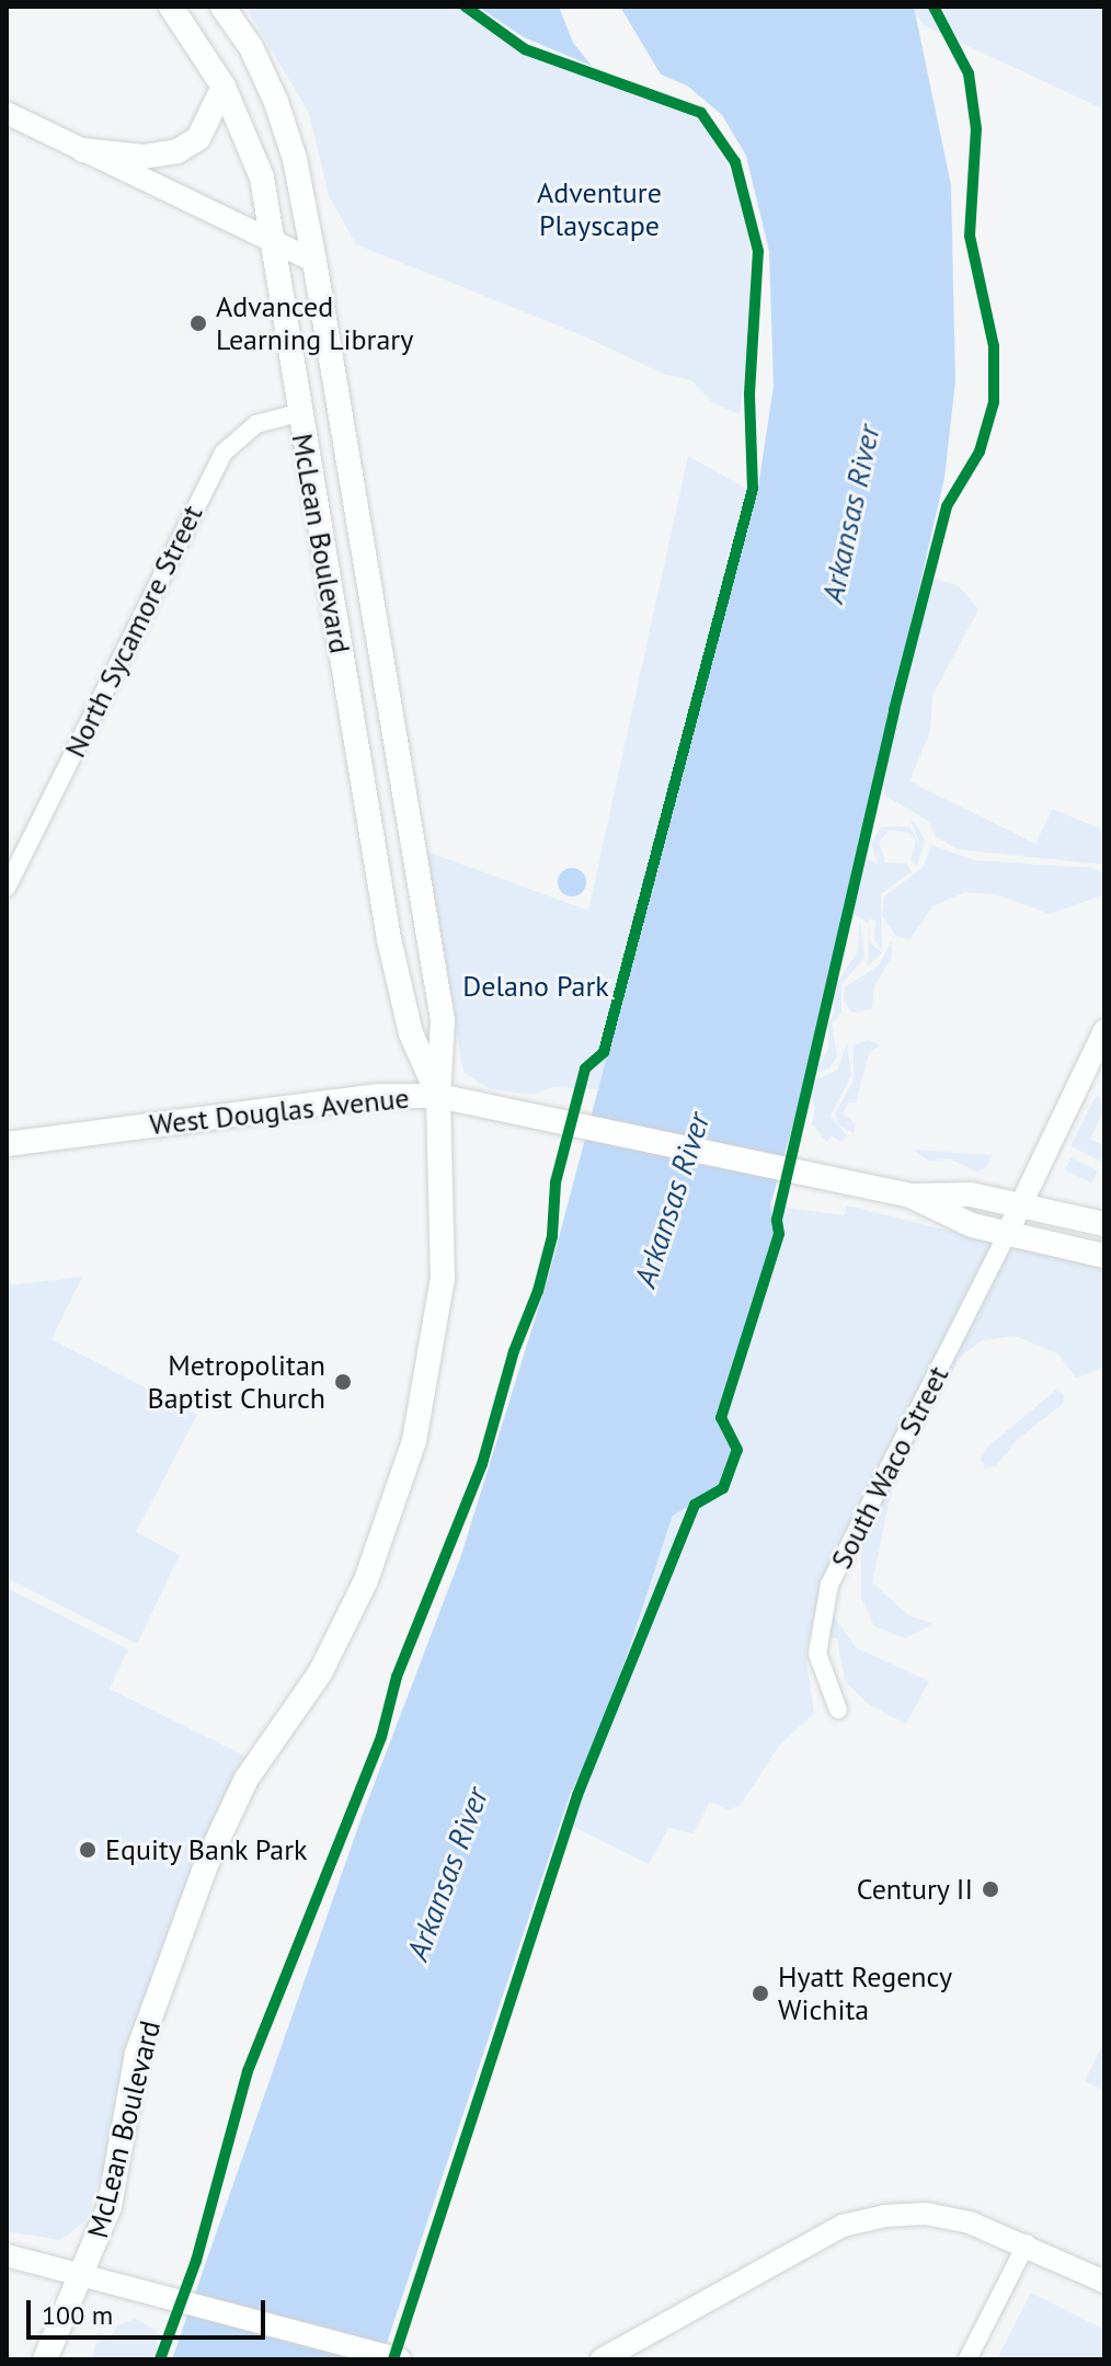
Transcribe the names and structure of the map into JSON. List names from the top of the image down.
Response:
{
  "streets": {
    "main road": ["McLean Boulevard", "West Douglas Avenue"],
    "street": ["North Sycamore Street", "South Waco Street"]
  },
  "crossings": [
    ["McLean Boulevard", "North Sycamore Street"],
    ["McLean Boulevard", "West Douglas Avenue"],
    ["West Douglas Avenue", "South Waco Street"]
  ],
  "water": ["Arkansas River"],
  "parks": ["Adventure Playscape", "Delano Park"],
  "places": [
    "Advanced Learning Library",
    "Metropolitan Baptist Church",
    "Equity Bank Park",
    "Century II",
    "Hyatt Regency Wichita"
  ],
  "scale_bar": "100 m"
}
